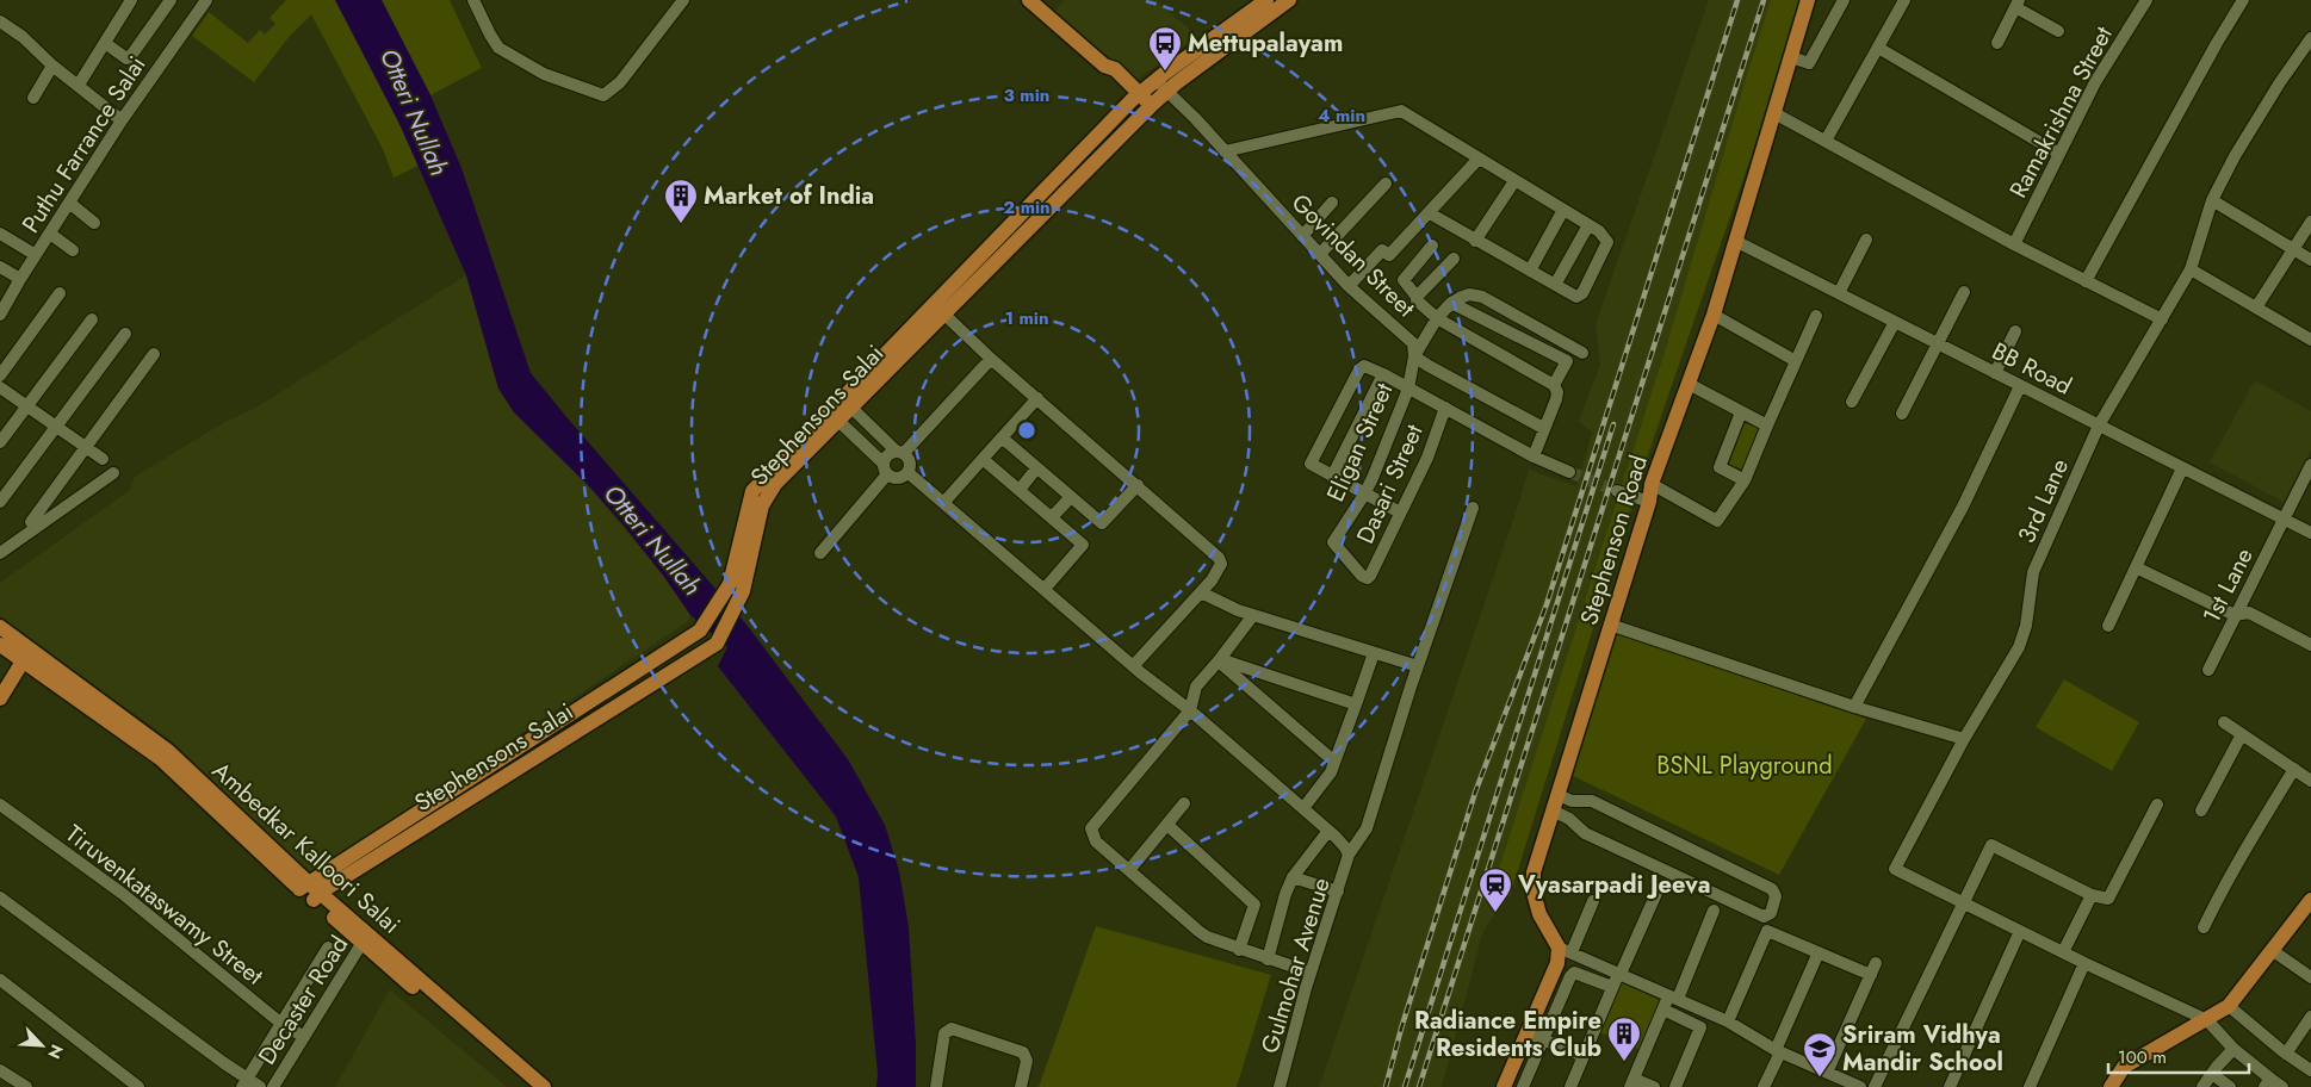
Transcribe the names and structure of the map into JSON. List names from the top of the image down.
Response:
{
  "streets": {
    "main road": ["Stephensons Salai", "Stephenson Road", "Ambedkar Kalloori Salai"],
    "street": [
      "Ramakrishna Street",
      "Puthu Farrance Salai",
      "Govindan Street",
      "BB Road",
      "Eligan Street",
      "Dasari Street",
      "3rd Lane",
      "1st Lane",
      "Tiruvenkataswamy Street",
      "Gulmohar Avenue",
      "Decaster Road"
    ]
  },
  "crossings": [
    ["Govindan Street", "Stephensons Salai"],
    ["Govindan Street", "Eligan Street"],
    ["BB Road", "3rd Lane"],
    ["BB Road", "Stephenson Road"],
    ["BB Road", "1st Lane"],
    ["Stephensons Salai", "Ambedkar Kalloori Salai"],
    ["Eligan Street", "Dasari Street"],
    ["Ambedkar Kalloori Salai", "Decaster Road"],
    ["Tiruvenkataswamy Street", "Decaster Road"]
  ],
  "water": ["Otteri Nullah"],
  "parks": ["BSNL Playground"],
  "places": {
    "bus stop": ["Mettupalayam"],
    "building": ["Market of India", "Radiance Empire Residents Club"],
    "station": ["Vyasarpadi Jeeva"],
    "school or university": ["Sriram Vidhya Mandir School"]
  },
  "scale_bar": "100 m",
  "north": "bottom right",
  "rings": [
    "3 min",
    "4 min",
    "2 min",
    "1 min"
  ]
}
